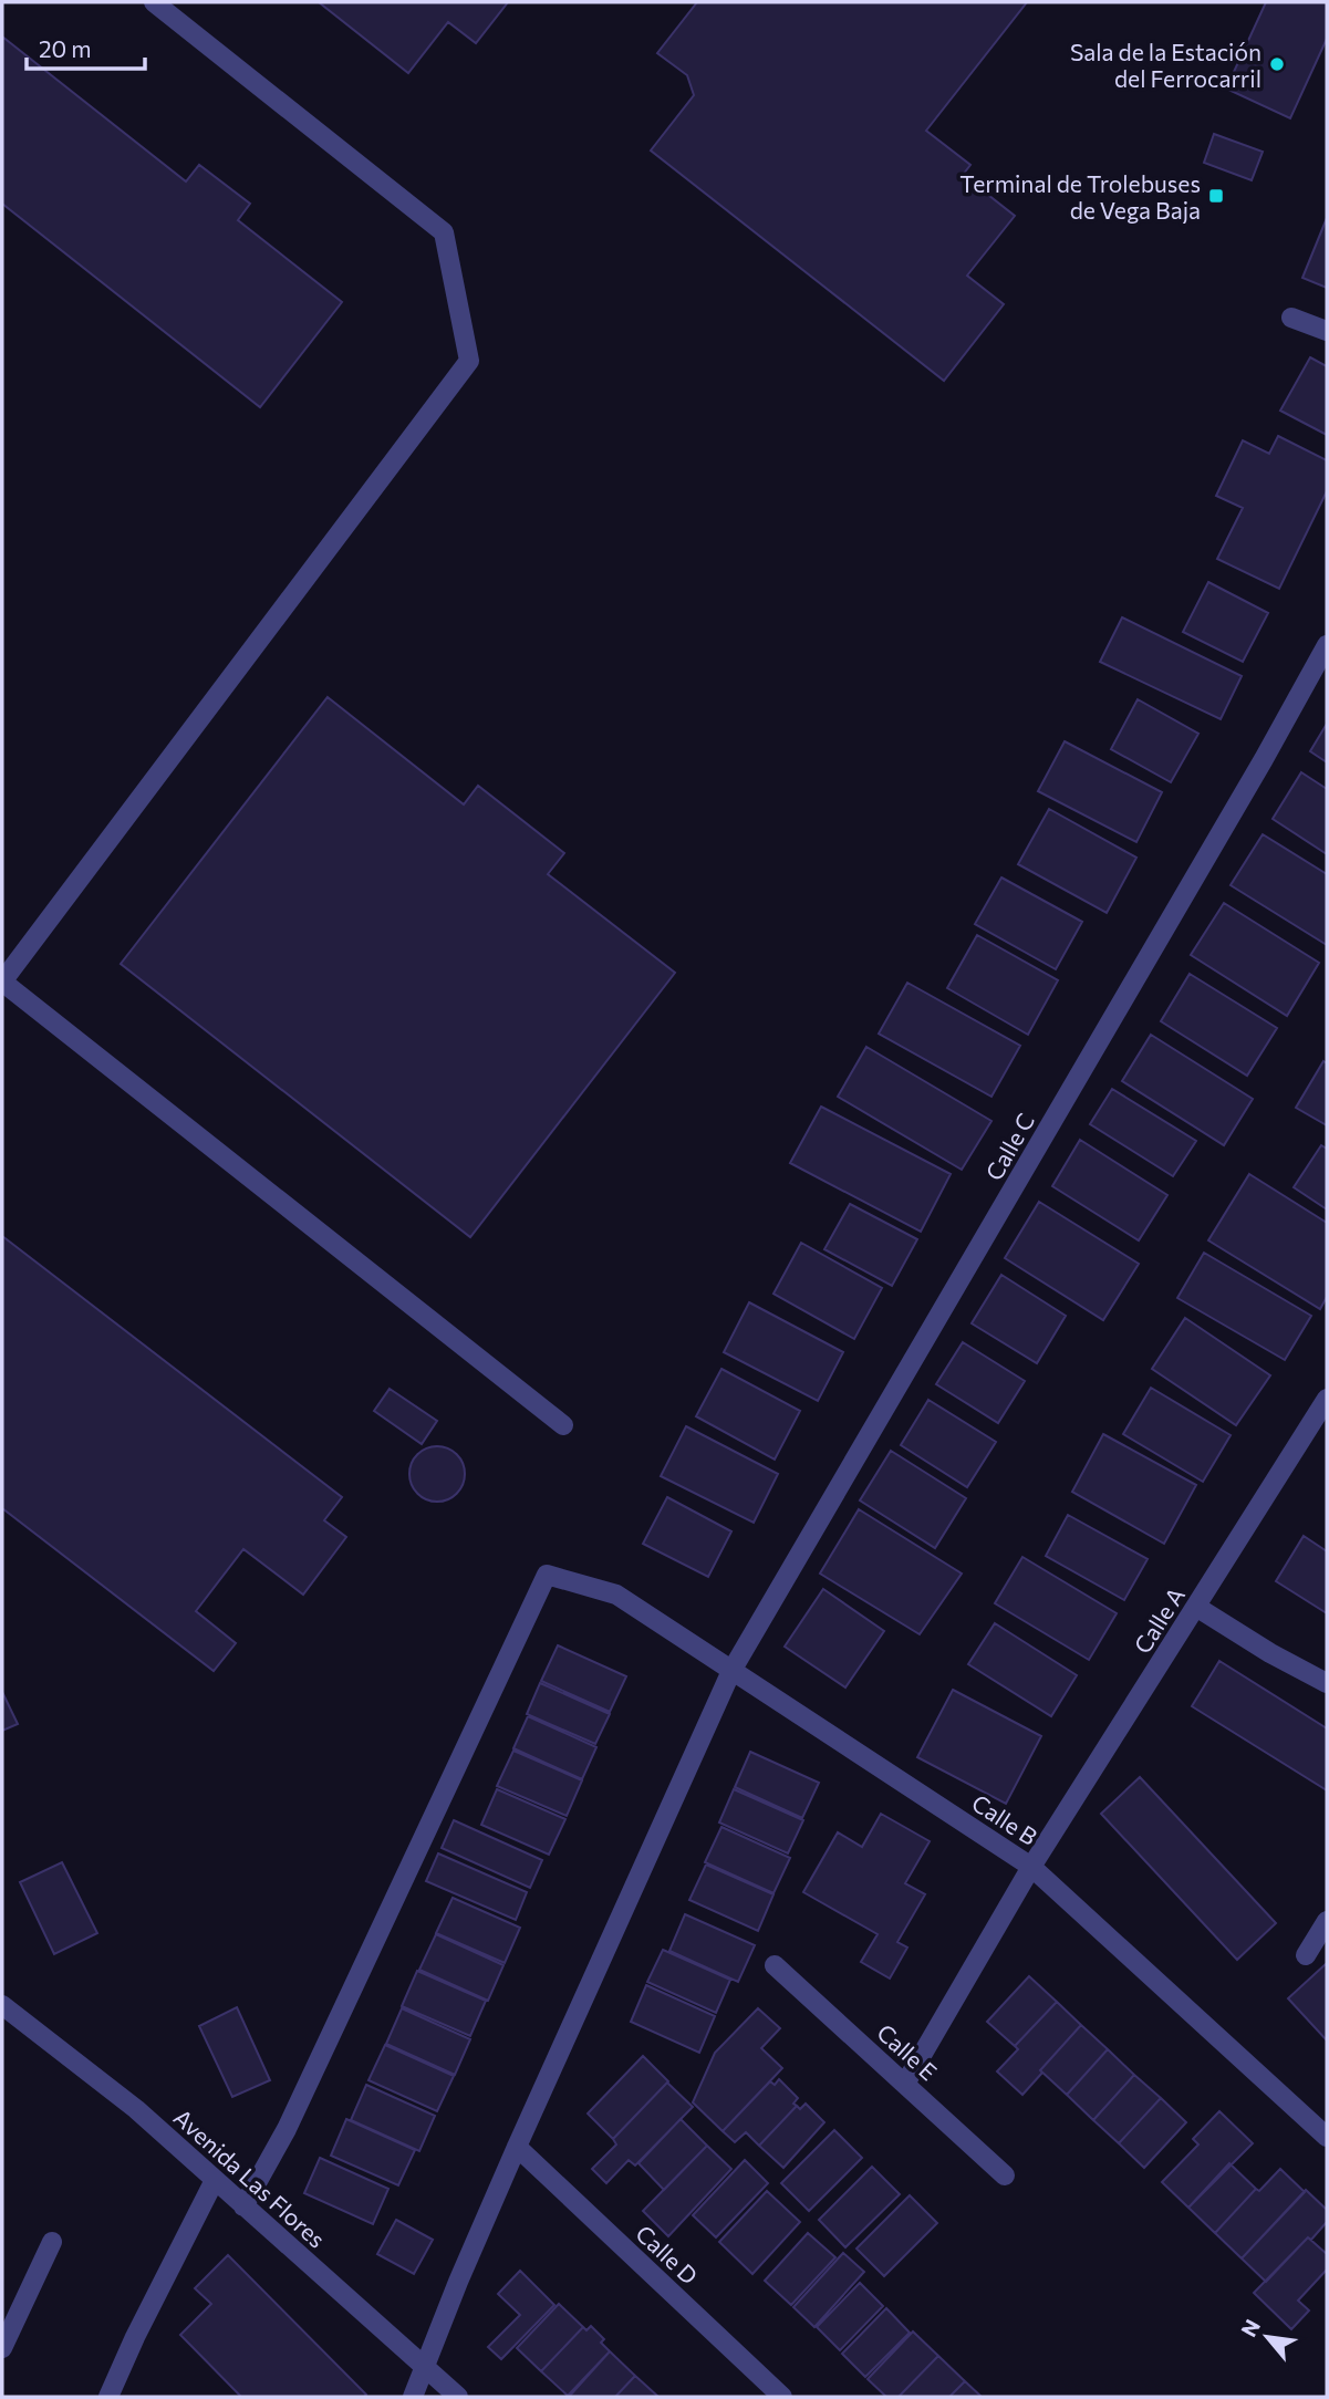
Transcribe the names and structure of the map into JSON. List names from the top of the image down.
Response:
{
  "streets": {
    "street": [
      "Calle C",
      "Calle A",
      "Calle B",
      "Calle E",
      "Avenida Las Flores",
      "Calle D"
    ]
  },
  "crossings": [
    ["Calle C", "Calle B"],
    ["Calle C", "Avenida Las Flores"],
    ["Calle C", "Calle D"],
    ["Calle A", "Calle B"],
    ["Calle A", "Calle E"],
    ["Calle B", "Avenida Las Flores"]
  ],
  "places": {
    "other": ["Sala de la Estación del Ferrocarril"],
    "transit": ["Terminal de Trolebuses de Vega Baja"]
  },
  "scale_bar": "20 m",
  "north": "top left"
}
